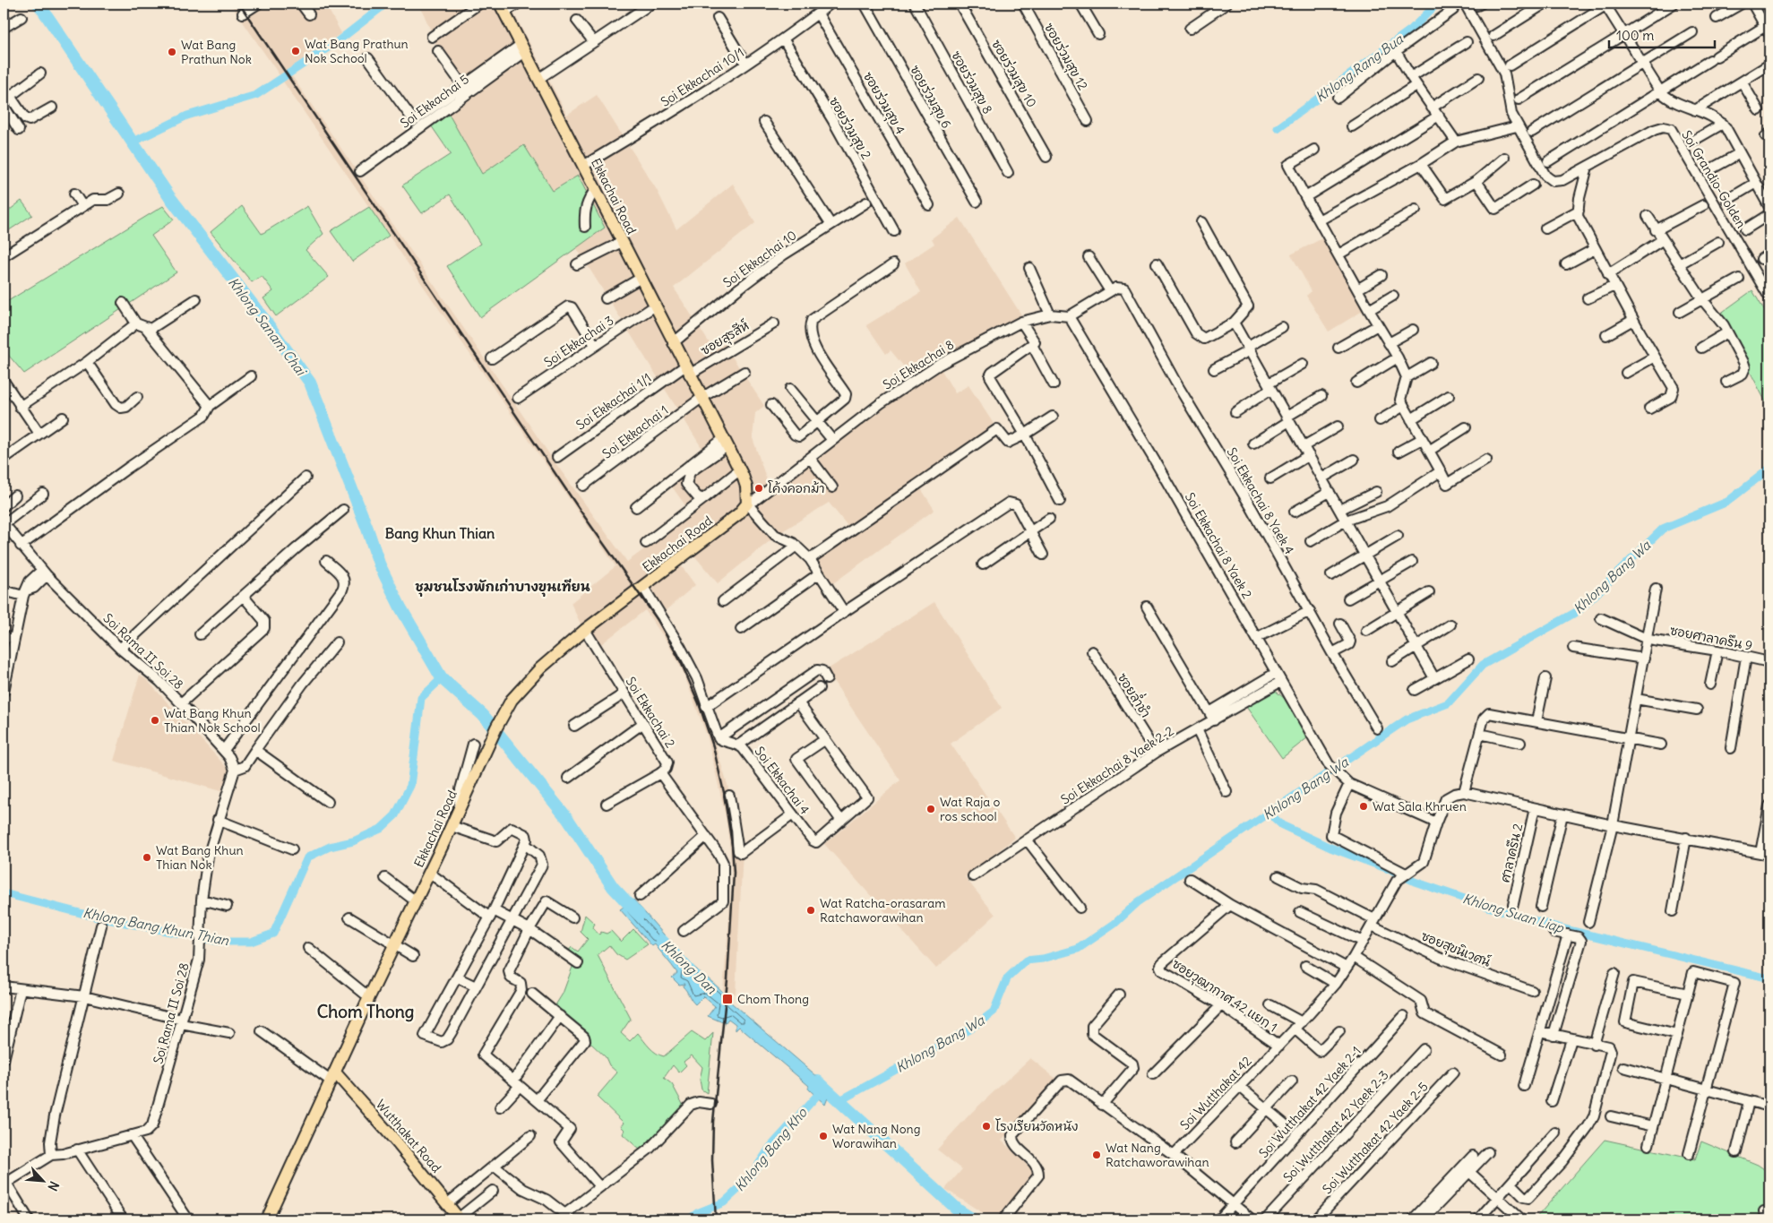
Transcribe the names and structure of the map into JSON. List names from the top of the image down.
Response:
{
  "streets": {
    "main road": ["Ekkachai Road", "Wutthakat Road"],
    "street": [
      "ซอยร่วมสุข 12",
      "ซอยร่วมสุข 10",
      "Soi Ekkachai 10/1",
      "ซอยร่วมสุข 8",
      "ซอยร่วมสุข 6",
      "Soi Ekkachai 5",
      "ซอยร่วมสุข 4",
      "ซอยร่วมสุข 2",
      "Soi Grandio-Golden",
      "Soi Ekkachai 10",
      "ซอยสุรสีห์",
      "Soi Ekkachai 3",
      "Soi Ekkachai 8",
      "Soi Ekkachai 1/1",
      "Soi Ekkachai 1",
      "Soi Ekkachai 8 Yaek 4",
      "Soi Ekkachai 8 Yaek 2",
      "ซอยศาลาครืน 9",
      "Soi Rama II Soi 28",
      "ซอยล่ำชำ",
      "Soi Ekkachai 2",
      "Soi Ekkachai 8 Yaek 2-2",
      "Soi Ekkachai 4",
      "ศาลาครืน 2",
      "ซอยสุขนิเวศน์",
      "ซอยวุฒากาศ 42 แยก 1",
      "Soi Wutthakat 42",
      "Soi Wutthakat 42 Yaek 2-1",
      "Soi Wutthakat 42 Yaek 2-3",
      "Soi Wutthakat 42 Yaek 2-5"
    ]
  },
  "crossings": [
    ["Soi Ekkachai 10/1", "ซอยร่วมสุข 4"],
    ["Soi Ekkachai 10/1", "ซอยร่วมสุข 2"],
    ["Soi Ekkachai 10/1", "Ekkachai Road"],
    ["Soi Ekkachai 5", "Ekkachai Road"],
    ["Ekkachai Road", "Soi Ekkachai 10"],
    ["Ekkachai Road", "ซอยสุรสีห์"],
    ["Ekkachai Road", "Soi Ekkachai 3"],
    ["Ekkachai Road", "Soi Ekkachai 8"],
    ["Ekkachai Road", "Soi Ekkachai 1/1"],
    ["Ekkachai Road", "Soi Ekkachai 1"],
    ["Ekkachai Road", "Soi Ekkachai 2"],
    ["Ekkachai Road", "Wutthakat Road"],
    ["ซอยสุรสีห์", "Soi Ekkachai 1/1"],
    ["Soi Ekkachai 8", "Soi Ekkachai 8 Yaek 2"],
    ["Soi Ekkachai 8 Yaek 2", "Soi Ekkachai 8 Yaek 2-2"],
    ["ซอยล่ำชำ", "Soi Ekkachai 8 Yaek 2-2"],
    ["ซอยสุขนิเวศน์", "Soi Wutthakat 42"],
    ["ซอยวุฒากาศ 42 แยก 1", "Soi Wutthakat 42"]
  ],
  "districts": ["Bang Khun Thian", "ชุมชนโรงพักเก่าบางขุนเทียน", "Chom Thong"],
  "water": [
    "Khlong Rang Bua",
    "Khlong Sanam Chai",
    "Khlong Bang Wa",
    "Khlong Suan Liap",
    "Khlong Bang Khun Thian",
    "Khlong Dan",
    "Khlong Bang Kho"
  ],
  "places": {
    "other": [
      "Wat Bang Prathun Nok School",
      "Wat Bang Prathun Nok",
      "โค้งคอกม้า",
      "Wat Bang Khun Thian Nok School",
      "Wat Sala Khruen",
      "Wat Raja o ros school",
      "Wat Bang Khun Thian Nok",
      "Wat Ratcha-orasaram Ratchaworawihan",
      "โรงเรียนวัดหนัง",
      "Wat Nang Nong Worawihan",
      "Wat Nang Ratchaworawihan"
    ],
    "transit": ["Chom Thong"]
  },
  "scale_bar": "100 m",
  "north": "bottom right"
}
